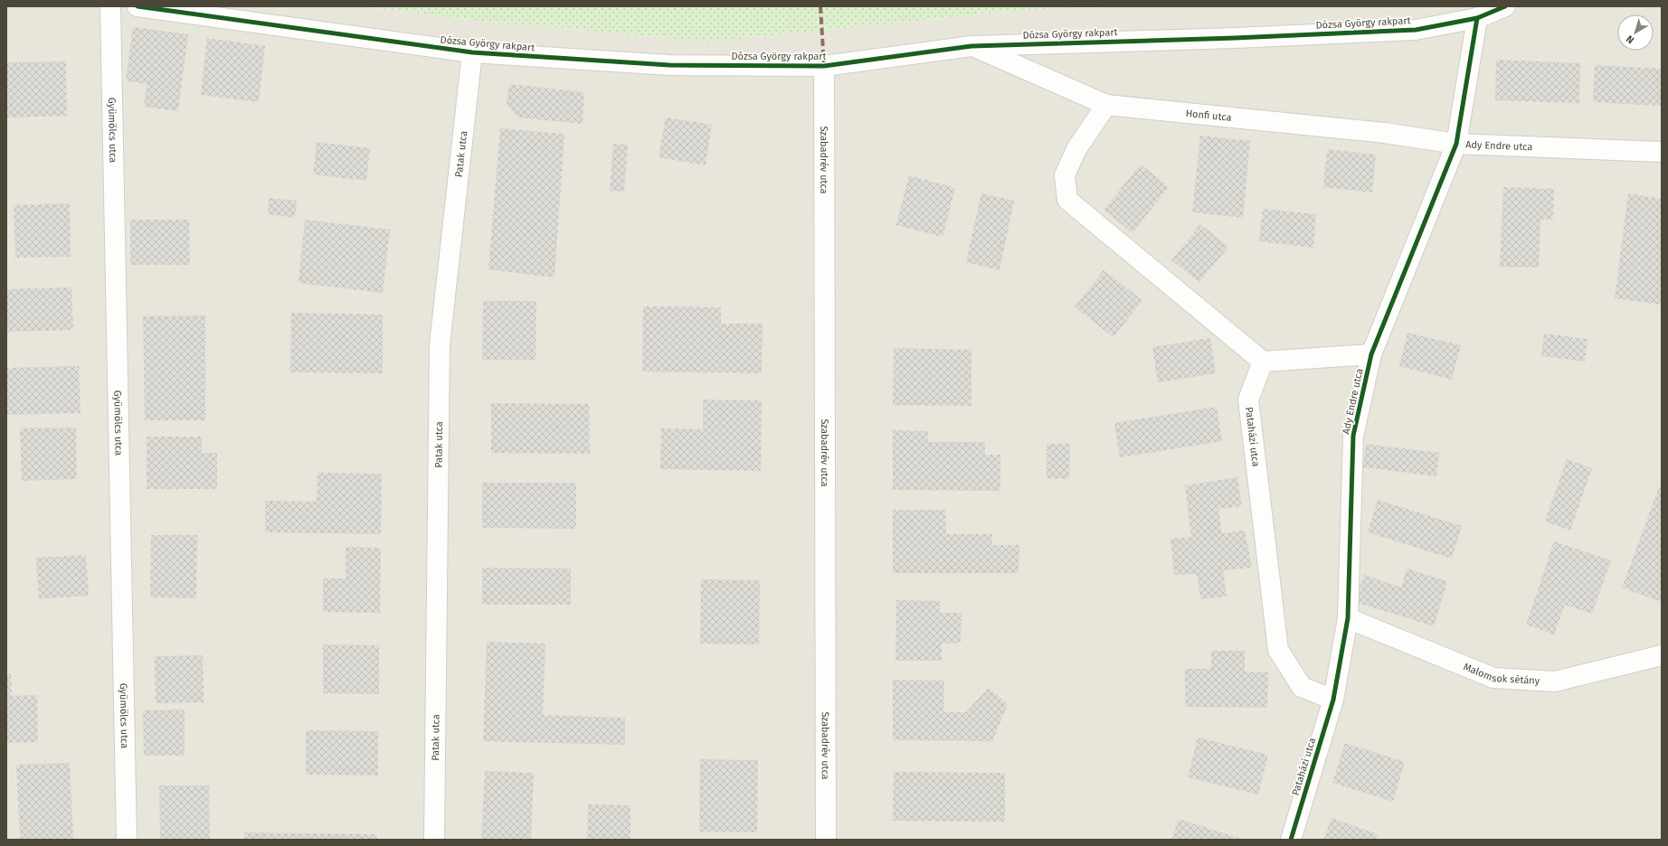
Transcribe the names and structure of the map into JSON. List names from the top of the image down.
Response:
{
  "streets": {
    "street": [
      "Dózsa György rakpart",
      "Honfi utca",
      "Gyümölcs utca",
      "Ady Endre utca",
      "Patak utca",
      "Szabadrév utca",
      "Pataházi utca",
      "Malomsok sétány"
    ]
  },
  "crossings": [
    ["Dózsa György rakpart", "Honfi utca"],
    ["Dózsa György rakpart", "Patak utca"],
    ["Dózsa György rakpart", "Szabadrév utca"],
    ["Honfi utca", "Ady Endre utca"],
    ["Ady Endre utca", "Pataházi utca"],
    ["Ady Endre utca", "Malomsok sétány"]
  ],
  "north": "bottom left"
}
